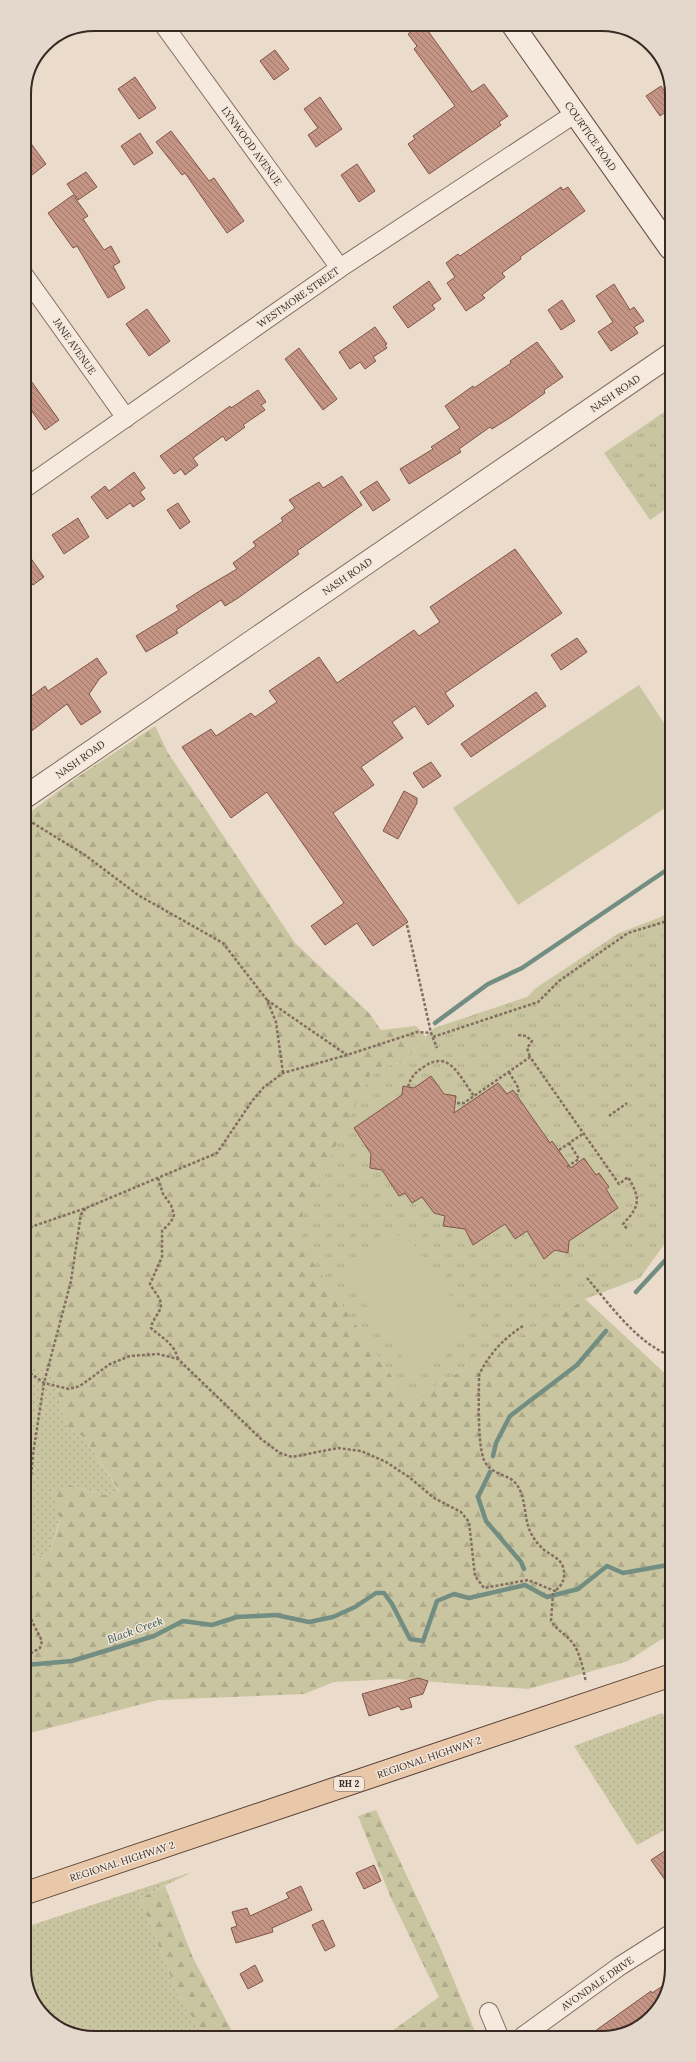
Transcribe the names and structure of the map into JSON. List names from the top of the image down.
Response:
{
  "streets": {
    "main road": ["REGIONAL HIGHWAY 2", "RH 2"],
    "street": [
      "COURTICE ROAD",
      "LYNWOOD AVENUE",
      "WESTMORE STREET",
      "JANE AVENUE",
      "NASH ROAD",
      "AVONDALE DRIVE"
    ]
  },
  "crossings": [
    ["COURTICE ROAD", "WESTMORE STREET"],
    ["LYNWOOD AVENUE", "WESTMORE STREET"],
    ["WESTMORE STREET", "JANE AVENUE"]
  ],
  "water": ["Black Creek"]
}
